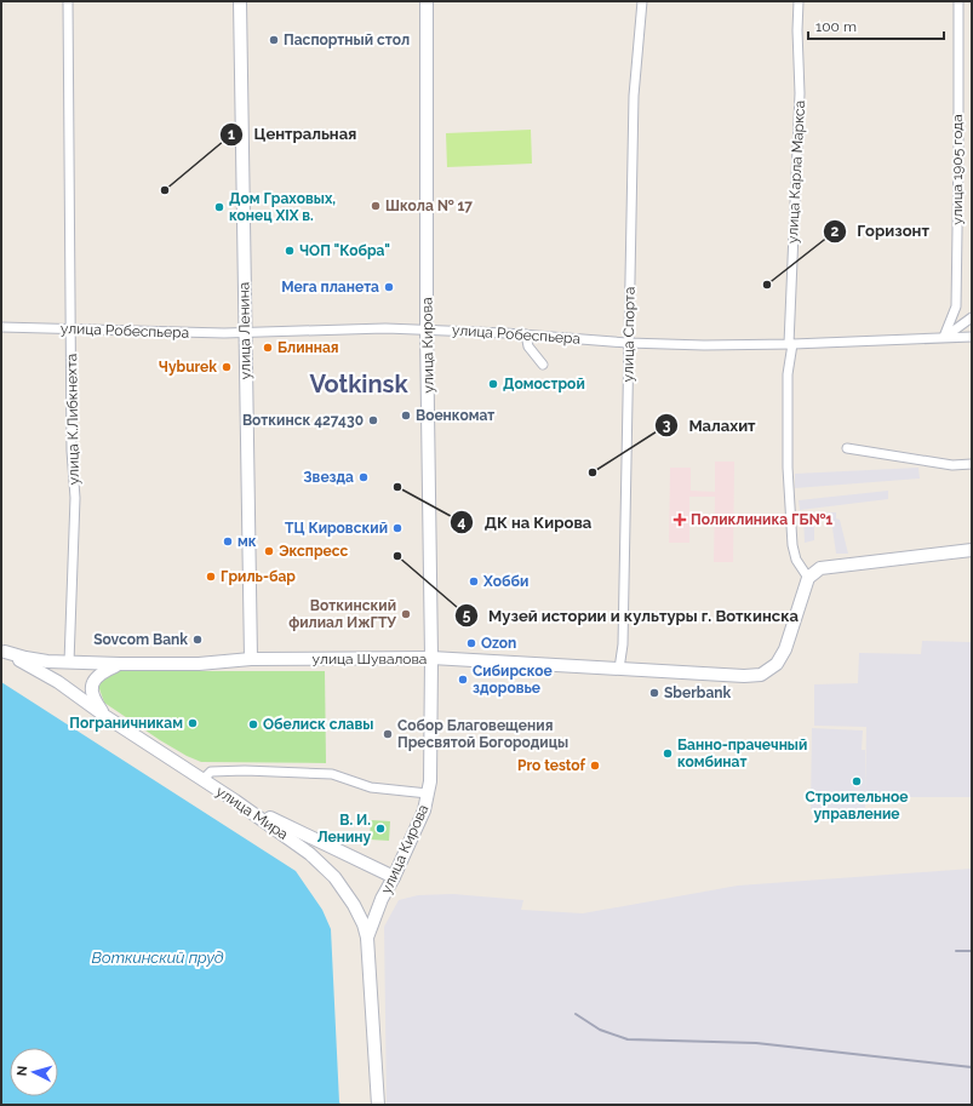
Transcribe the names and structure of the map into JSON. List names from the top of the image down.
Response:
{
  "streets": {
    "main road": [
      "улица Ленина",
      "улица Кирова",
      "улица Шувалова",
      "улица Мира"
    ],
    "street": [
      "улица 1905 года",
      "улица Карла Маркса",
      "улица Робеспьера",
      "улица Спорта",
      "улица К.Либкнехта"
    ]
  },
  "crossings": [
    ["улица 1905 года", "улица Робеспьера"],
    ["улица Карла Маркса", "улица Робеспьера"],
    ["улица Карла Маркса", "улица Шувалова"],
    ["улица Робеспьера", "улица Ленина"],
    ["улица Робеспьера", "улица Спорта"],
    ["улица Робеспьера", "улица Кирова"],
    ["улица Робеспьера", "улица К.Либкнехта"],
    ["улица Ленина", "улица Шувалова"],
    ["улица Спорта", "улица Шувалова"],
    ["улица Кирова", "улица Шувалова"],
    ["улица Кирова", "улица Мира"],
    ["улица К.Либкнехта", "улица Мира"],
    ["улица Шувалова", "улица Мира"]
  ],
  "districts": ["Votkinsk"],
  "water": ["Воткинский пруд"],
  "places": {
    "other": [
      "Паспортный стол",
      "Центральная",
      "Школа № 17",
      "Дом Граховых, конец XIX в.",
      "ЧОП \"Кобра\"",
      "Горизонт",
      "Мега планета",
      "Блинная",
      "Чуburek",
      "Домострой",
      "Военкомат",
      "Воткинск 427430",
      "Малахит",
      "Звезда",
      "ДК на Кирова",
      "ТЦ Кировский",
      "мк",
      "Экспресс",
      "Музей истории и культуры г. Воткинска",
      "Гриль-бар",
      "Хобби",
      "Воткинский филиал ИжГТУ",
      "Sovcom Bank",
      "Ozon",
      "Сибирское здоровье",
      "Sberbank",
      "Пограничникам",
      "Обелиск славы",
      "Собор Благовещения Пресвятой Богородицы",
      "Банно-прачечный комбинат",
      "Pro testof",
      "Строительное управление",
      "В. И. Ленину"
    ],
    "health": ["Поликлиника ГБ№1"]
  },
  "scale_bar": "100 m",
  "north": "left"
}
